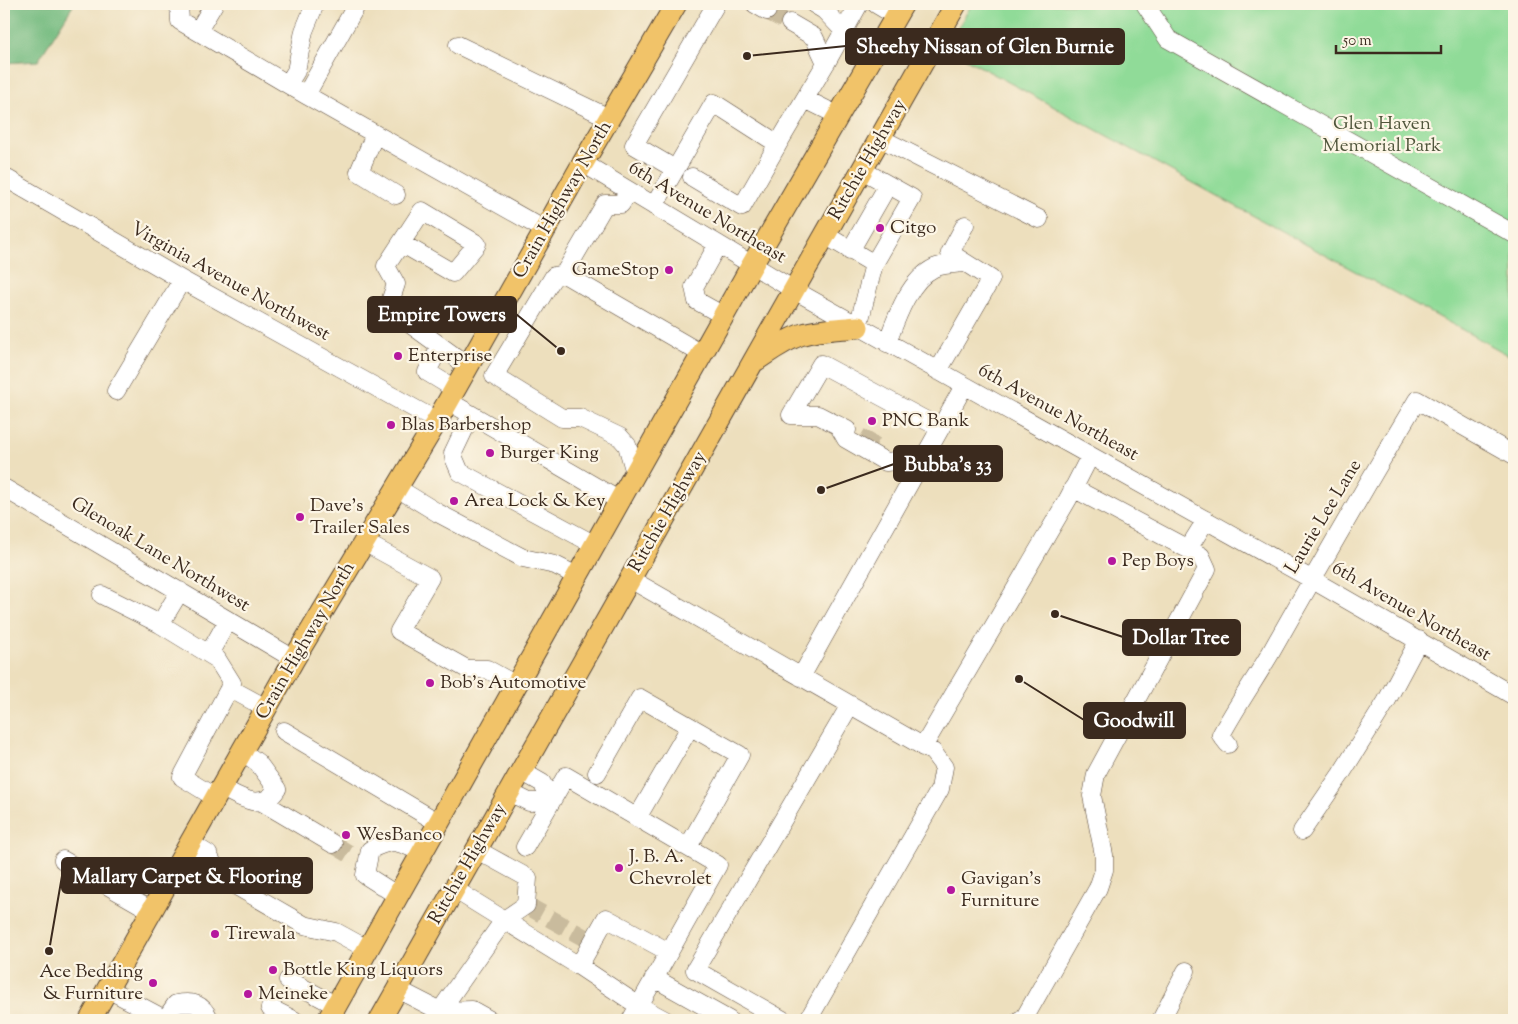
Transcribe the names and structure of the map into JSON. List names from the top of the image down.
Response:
{
  "streets": {
    "main road": ["Ritchie Highway", "Crain Highway North"],
    "street": [
      "6th Avenue Northeast",
      "Virginia Avenue Northwest",
      "Laurie Lee Lane",
      "Glenoak Lane Northwest"
    ]
  },
  "crossings": [
    ["Ritchie Highway", "6th Avenue Northeast"],
    ["Crain Highway North", "6th Avenue Northeast"],
    ["Crain Highway North", "Virginia Avenue Northwest"],
    ["Crain Highway North", "Glenoak Lane Northwest"],
    ["6th Avenue Northeast", "Laurie Lee Lane"]
  ],
  "parks": ["Glen Haven Memorial Park"],
  "places": [
    "Sheehy Nissan of Glen Burnie",
    "Citgo",
    "GameStop",
    "Empire Towers",
    "Enterprise",
    "PNC Bank",
    "Blas Barbershop",
    "Burger King",
    "Bubba's 33",
    "Area Lock & Key",
    "Dave's Trailer Sales",
    "Pep Boys",
    "Dollar Tree",
    "Goodwill",
    "Bob's Automotive",
    "WesBanco",
    "J. B. A. Chevrolet",
    "Gavigan's Furniture",
    "Tirewala",
    "Mallary Carpet & Flooring",
    "Bottle King Liquors",
    "Ace Bedding & Furniture",
    "Meineke"
  ],
  "scale_bar": "50 m"
}
